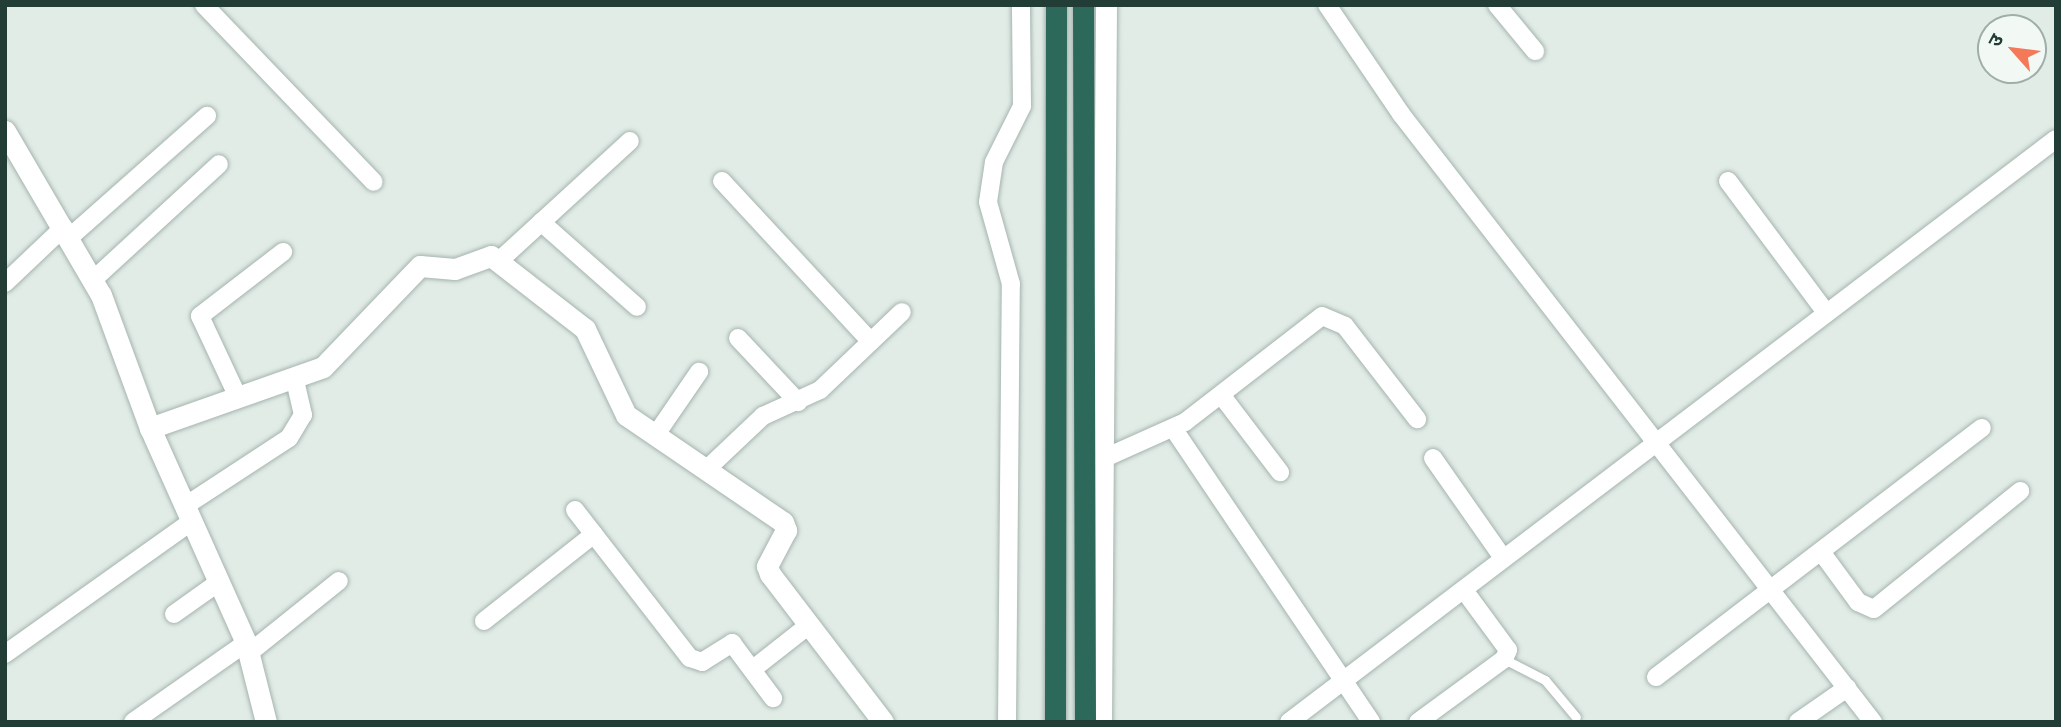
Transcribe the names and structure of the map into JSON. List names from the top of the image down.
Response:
{
  "north": "top left"
}
